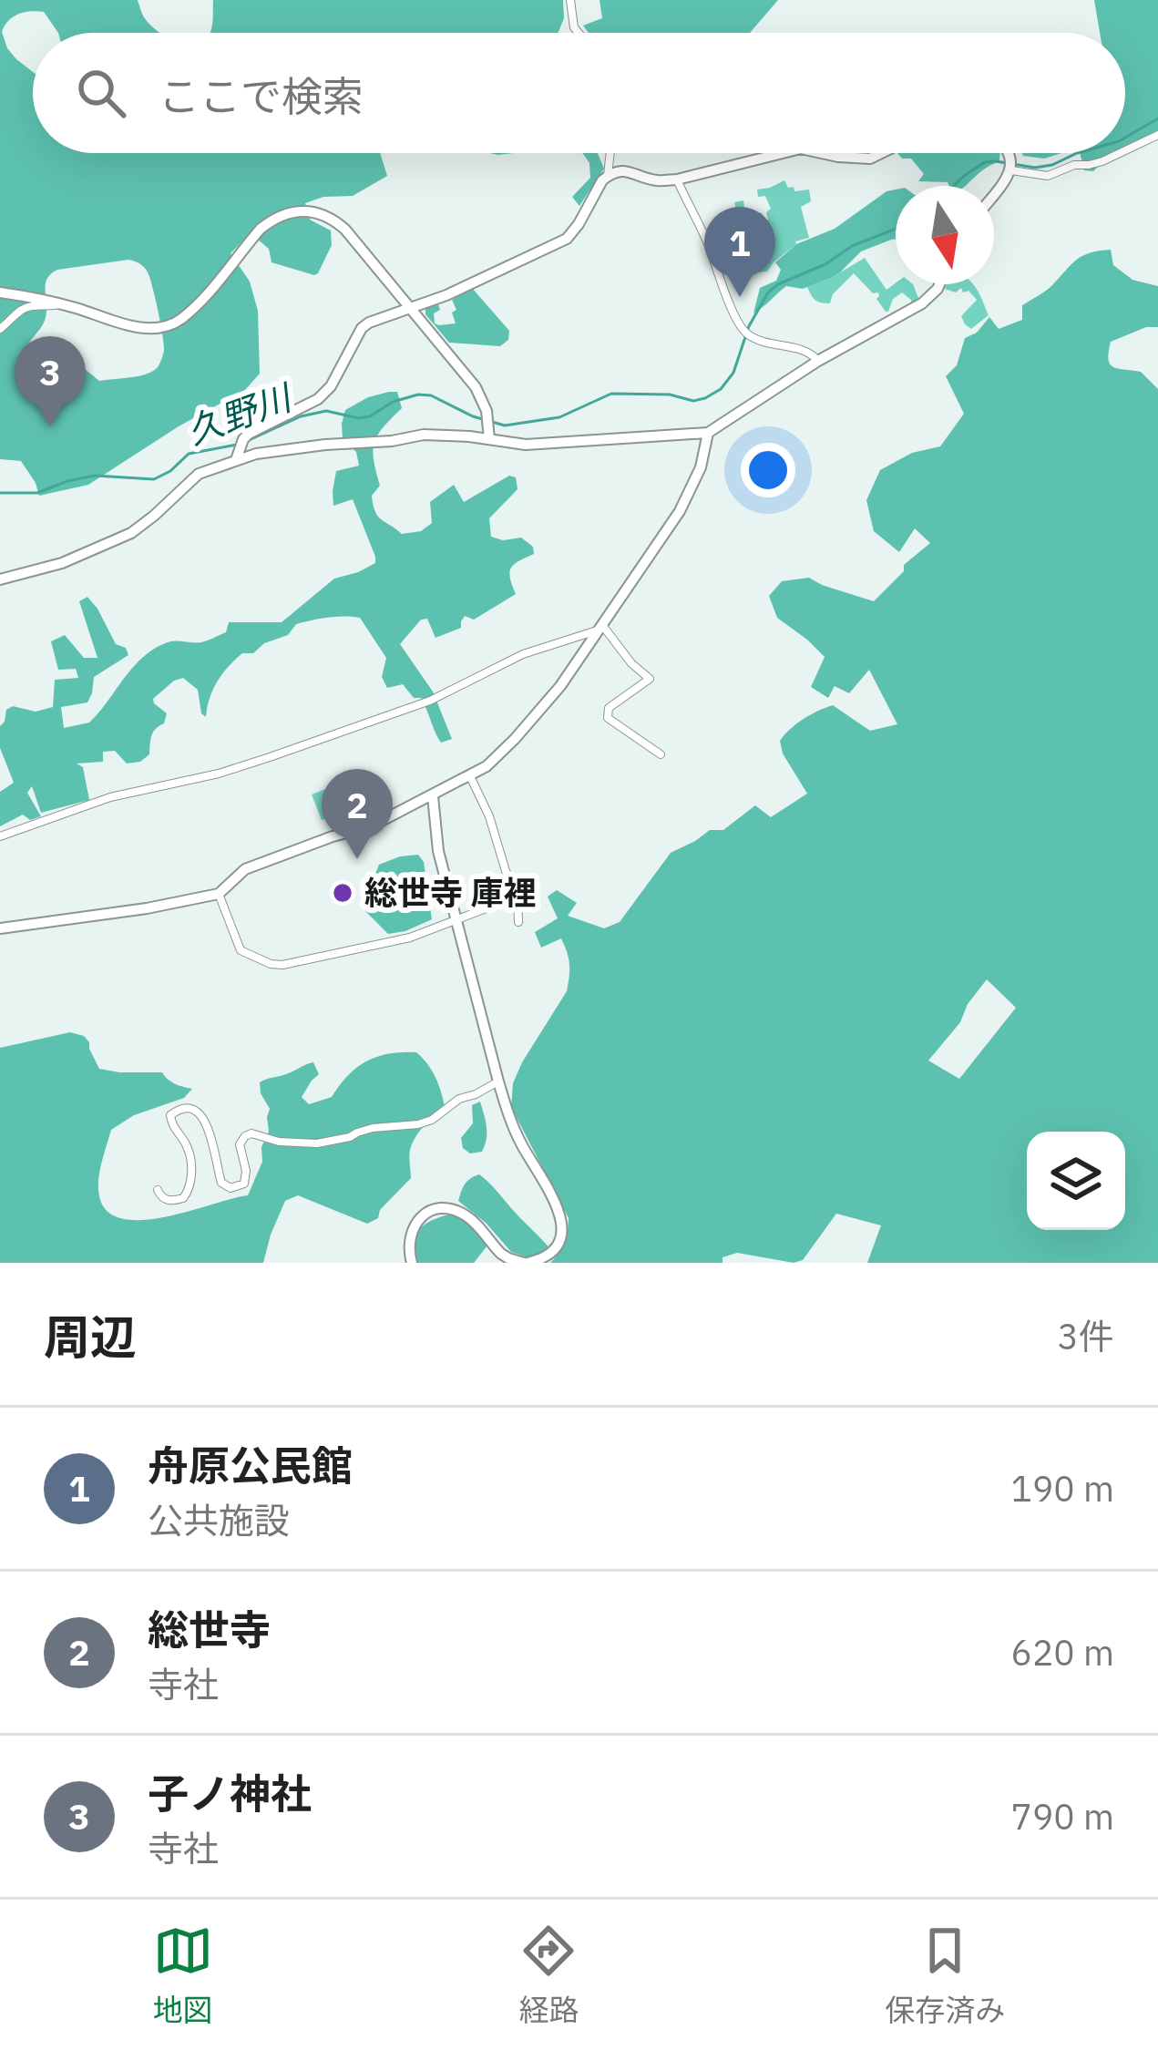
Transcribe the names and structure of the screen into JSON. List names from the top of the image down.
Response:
{
  "water": ["久野川"],
  "places": ["総世寺 庫裡"],
  "north": "bottom",
  "page": {
    "search": "ここで検索",
    "pins": ["1", "3", "2"],
    "heading": ["周辺", "3件"],
    "list": [
      {
        "mark": "1",
        "name": "舟原公民館",
        "note": "公共施設",
        "value": "190 m"
      },
      {
        "mark": "2",
        "name": "総世寺",
        "note": "寺社",
        "value": "620 m"
      },
      {
        "mark": "3",
        "name": "子ノ神社",
        "note": "寺社",
        "value": "790 m"
      }
    ],
    "nav": ["地図", "経路", "保存済み"]
  }
}
